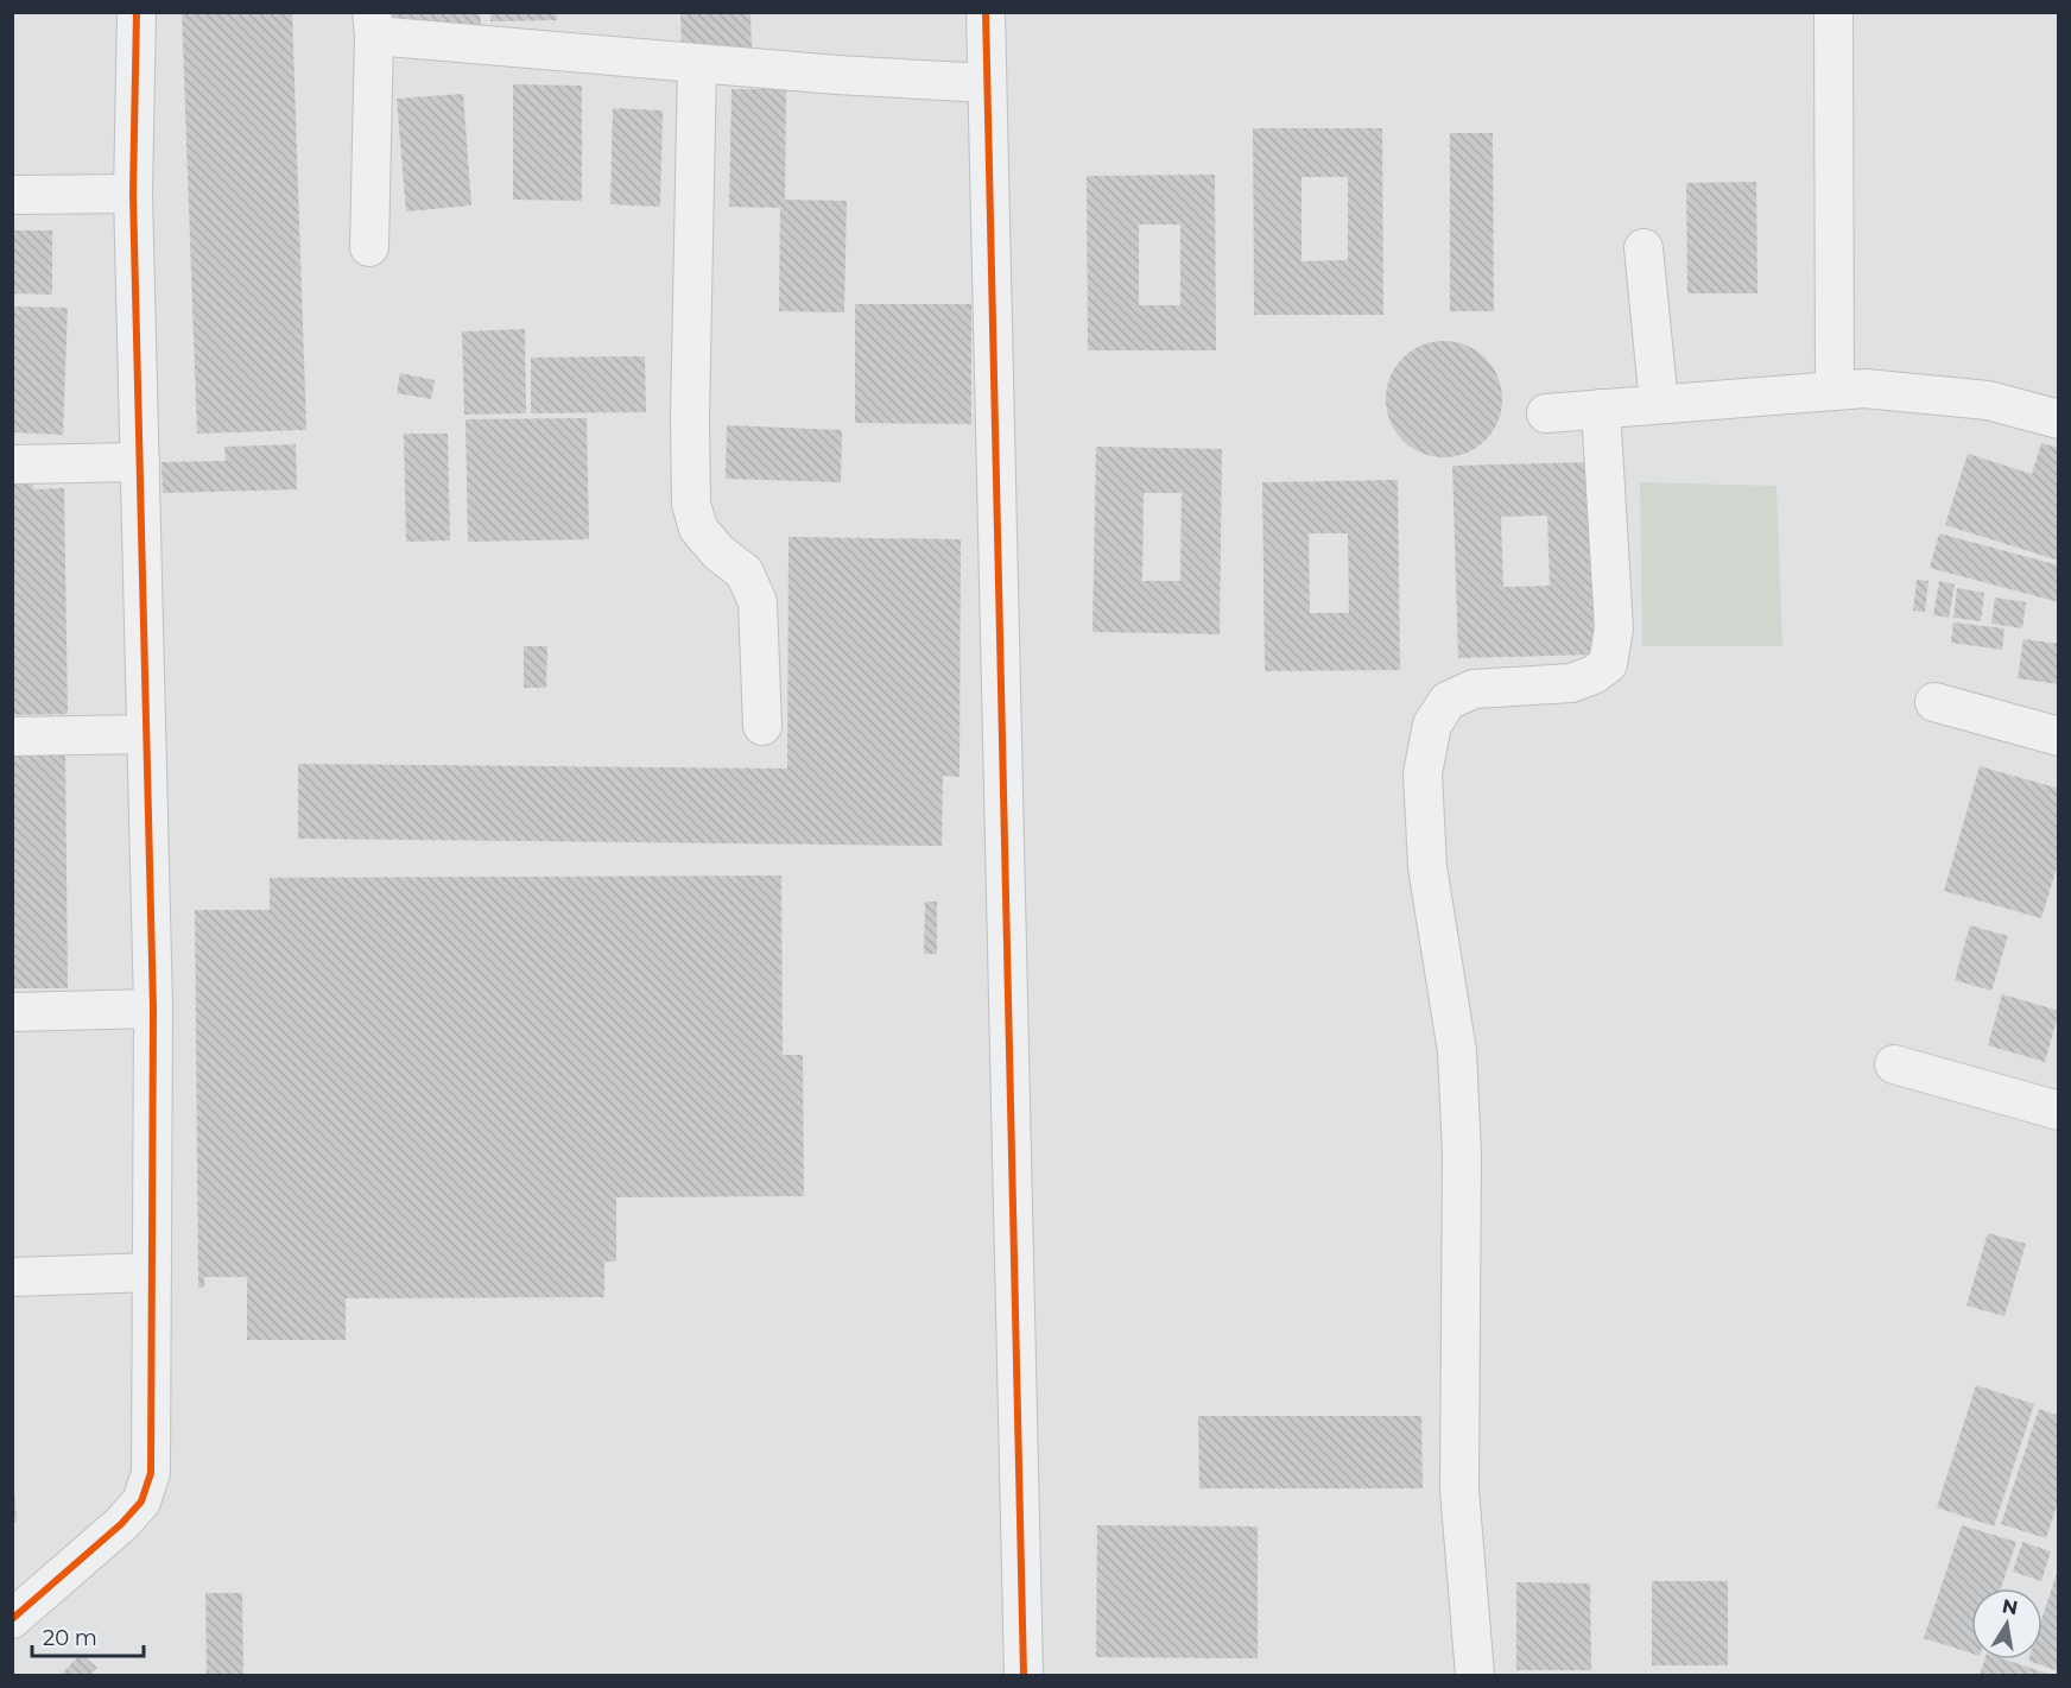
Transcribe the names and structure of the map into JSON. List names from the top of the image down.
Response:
{
  "scale_bar": "20 m",
  "north": "top"
}
